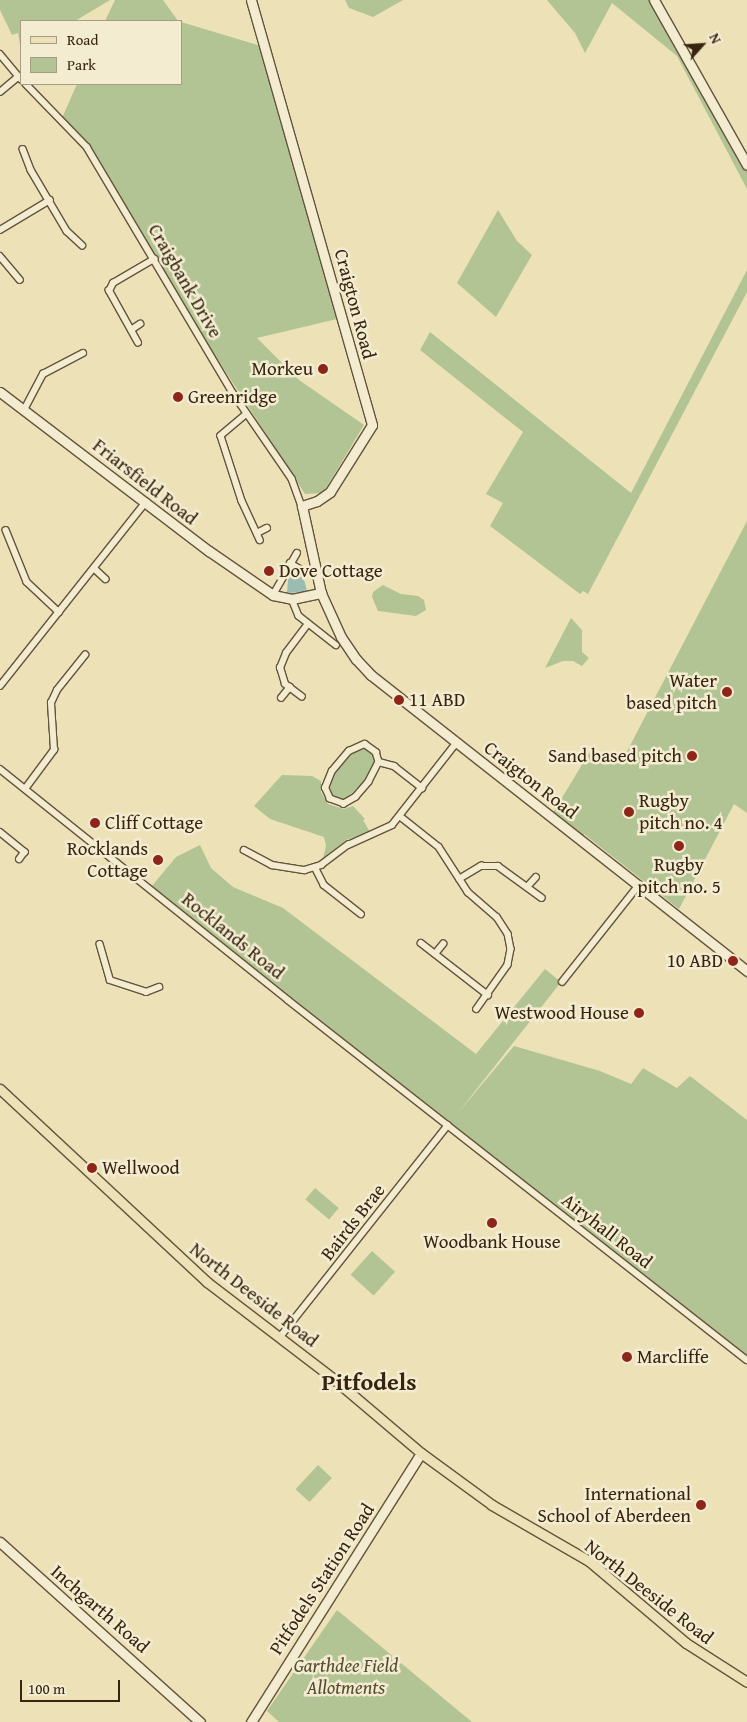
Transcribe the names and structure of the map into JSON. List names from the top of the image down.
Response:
{
  "streets": {
    "main road": ["North Deeside Road"],
    "street": [
      "Craigbank Drive",
      "Craigton Road",
      "Friarsfield Road",
      "Rocklands Road",
      "Bairds Brae",
      "Airyhall Road",
      "Pitfodels Station Road",
      "Inchgarth Road"
    ]
  },
  "crossings": [
    ["Craigbank Drive", "Craigton Road"],
    ["Rocklands Road", "Bairds Brae"],
    ["Rocklands Road", "Airyhall Road"],
    ["Bairds Brae", "Airyhall Road"],
    ["Bairds Brae", "North Deeside Road"],
    ["North Deeside Road", "Pitfodels Station Road"]
  ],
  "districts": ["Pitfodels"],
  "parks": ["Garthdee Field Allotments"],
  "places": [
    "Morkeu",
    "Greenridge",
    "Dove Cottage",
    "Water based pitch",
    "11 ABD",
    "Sand based pitch",
    "Rugby pitch no. 4",
    "Cliff Cottage",
    "Rugby pitch no. 5",
    "Rocklands Cottage",
    "10 ABD",
    "Westwood House",
    "Wellwood",
    "Woodbank House",
    "Marcliffe",
    "International School of Aberdeen"
  ],
  "legend": ["Road", "Park"],
  "scale_bar": "100 m",
  "north": "top right"
}
